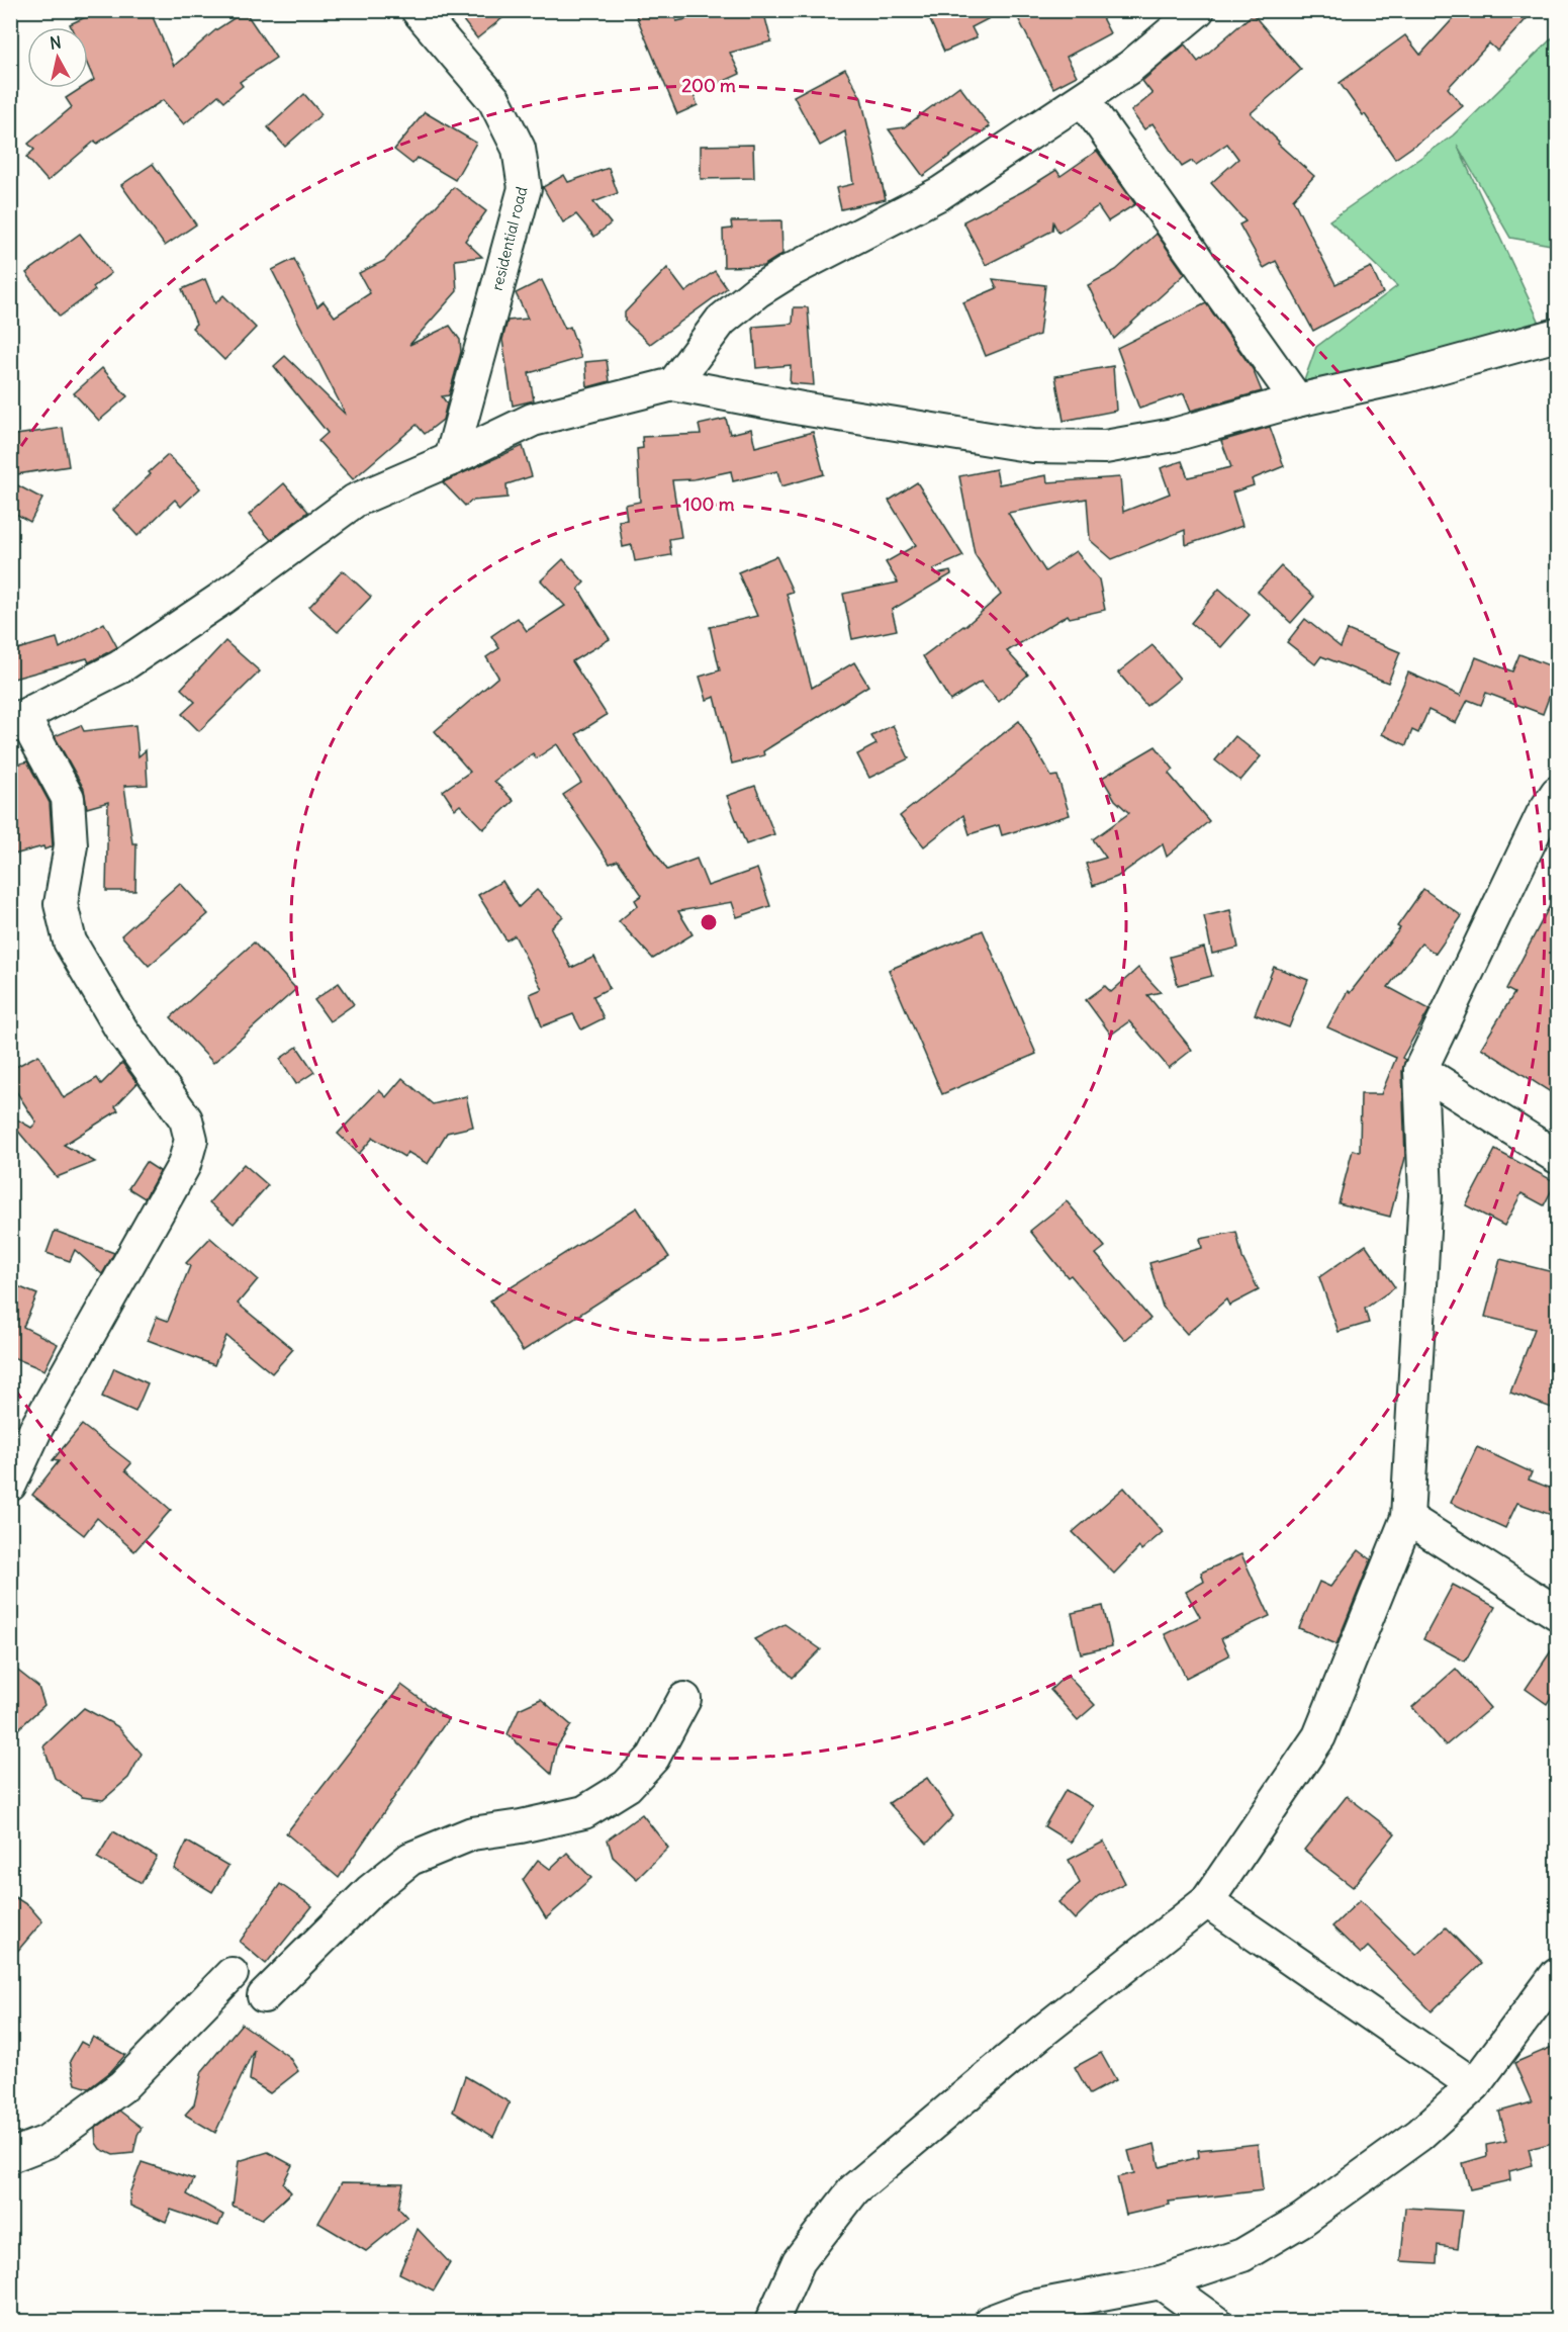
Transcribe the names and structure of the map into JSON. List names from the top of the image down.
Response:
{
  "streets": {
    "street": ["residential road"]
  },
  "north": "top",
  "rings": ["200 m", "100 m"]
}
